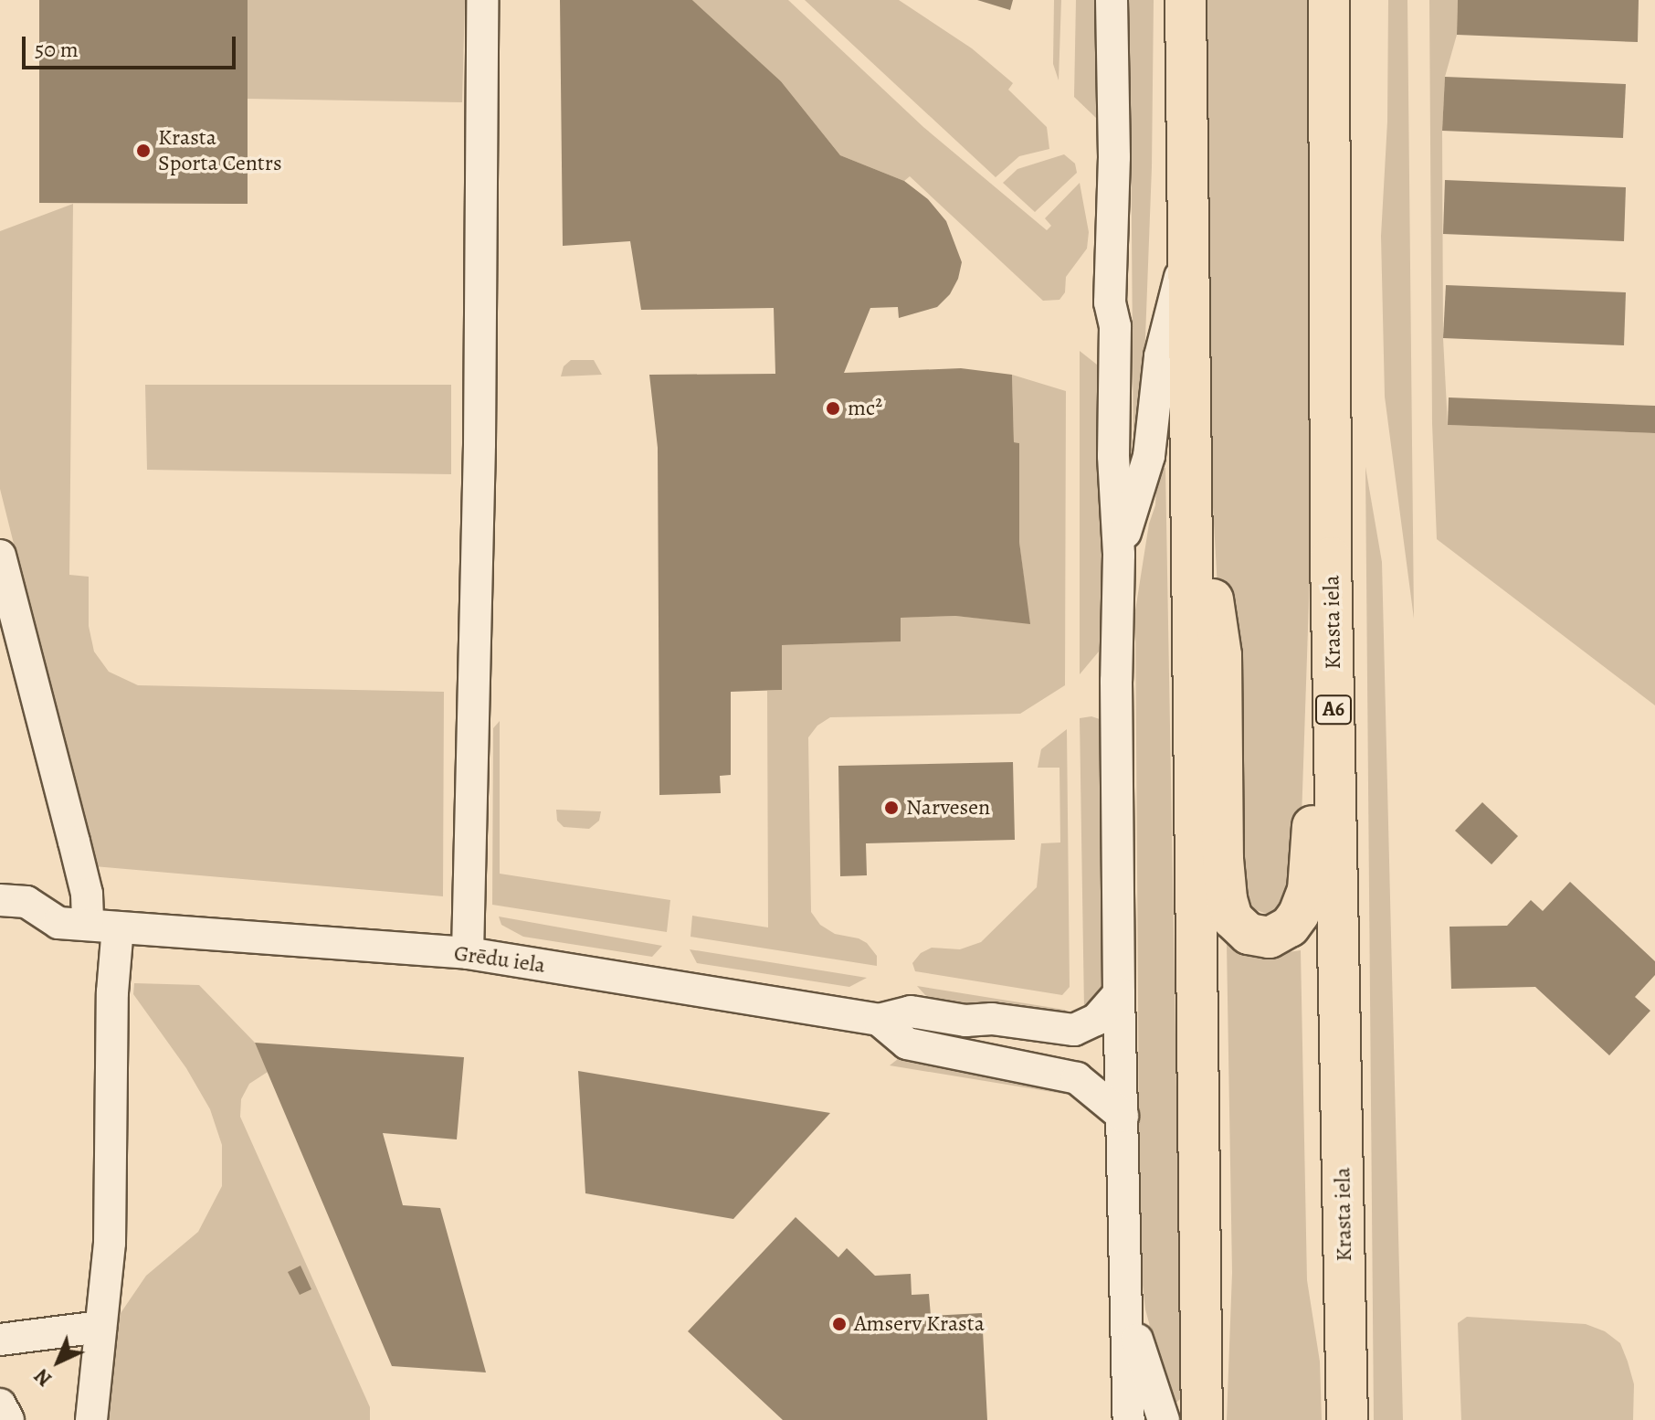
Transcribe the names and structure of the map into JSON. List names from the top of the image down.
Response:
{
  "streets": {
    "highway": ["Krasta iela", "A6"],
    "street": ["Grēdu iela"]
  },
  "places": [
    "Krasta Sporta Centrs",
    "mc²",
    "Narvesen",
    "Amserv Krasta"
  ],
  "scale_bar": "50 m",
  "north": "bottom left"
}
